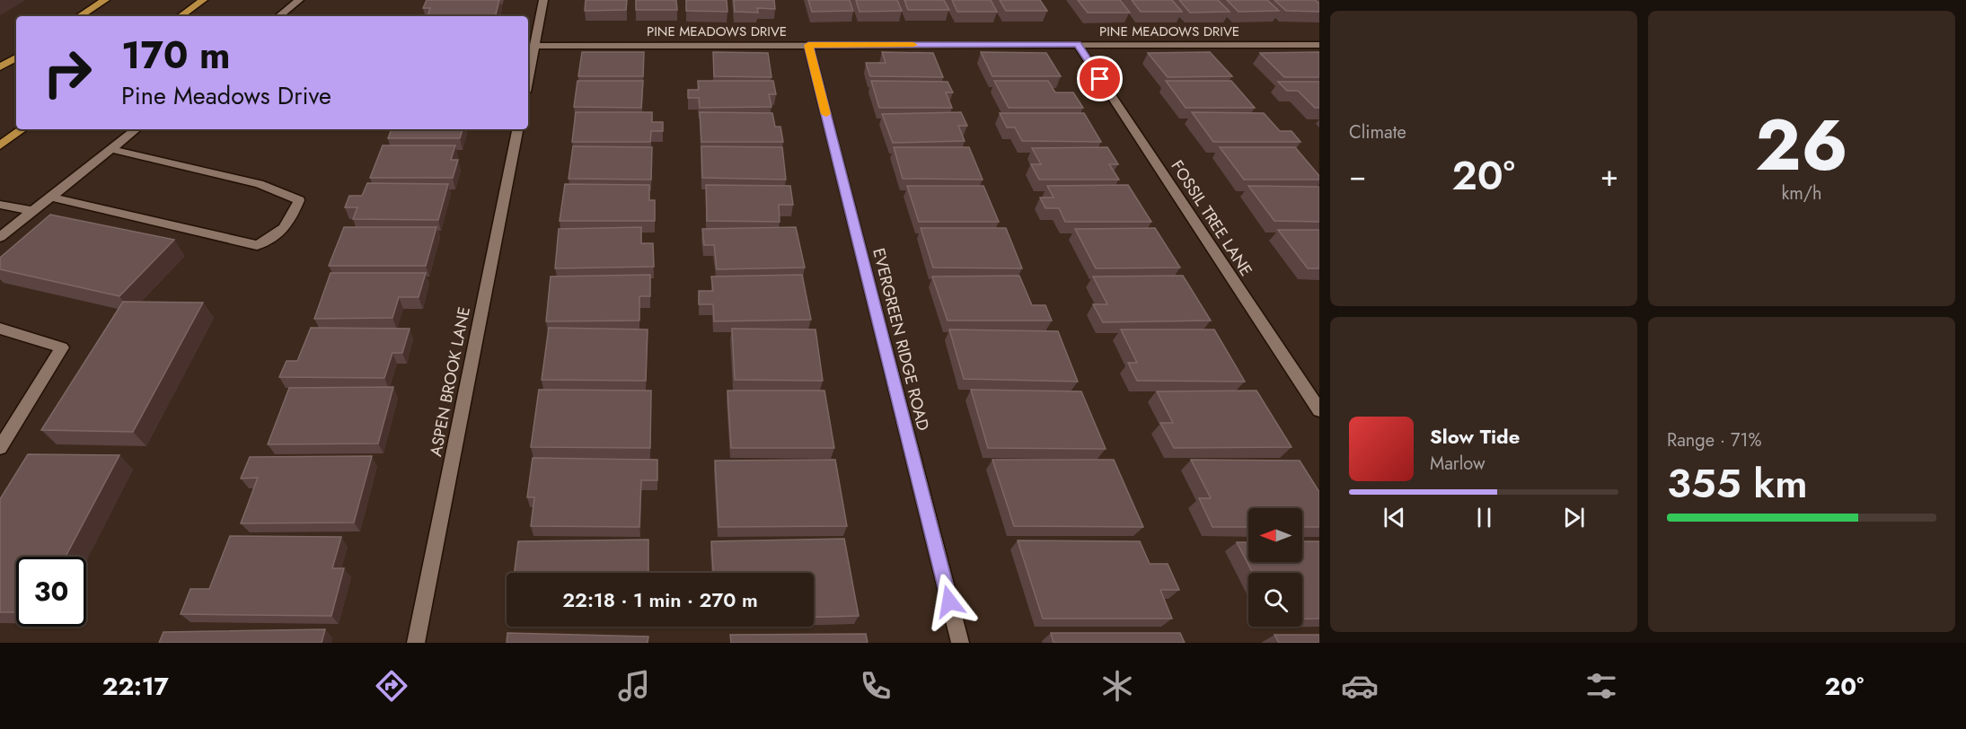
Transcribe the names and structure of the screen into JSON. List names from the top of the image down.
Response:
{
  "streets": {
    "street": [
      "PINE MEADOWS DRIVE",
      "FOSSIL TREE LANE",
      "EVERGREEN RIDGE ROAD",
      "ASPEN BROOK LANE"
    ]
  },
  "crossings": [
    ["PINE MEADOWS DRIVE", "FOSSIL TREE LANE"],
    ["PINE MEADOWS DRIVE", "EVERGREEN RIDGE ROAD"]
  ],
  "north": "left",
  "page": {
    "tile": [
      "Climate",
      ["26", "km/h"],
      ["Range · 71%", "355 km"]
    ],
    "turn": ["170 m", "Pine Meadows Drive"],
    "heat": ["−", "20°", "+"],
    "song": ["Slow Tide", "Marlow"],
    "limit": "30",
    "trip": "22:18 · 1 min · 270 m",
    "tabs": ["22:17", "20°"]
  }
}
